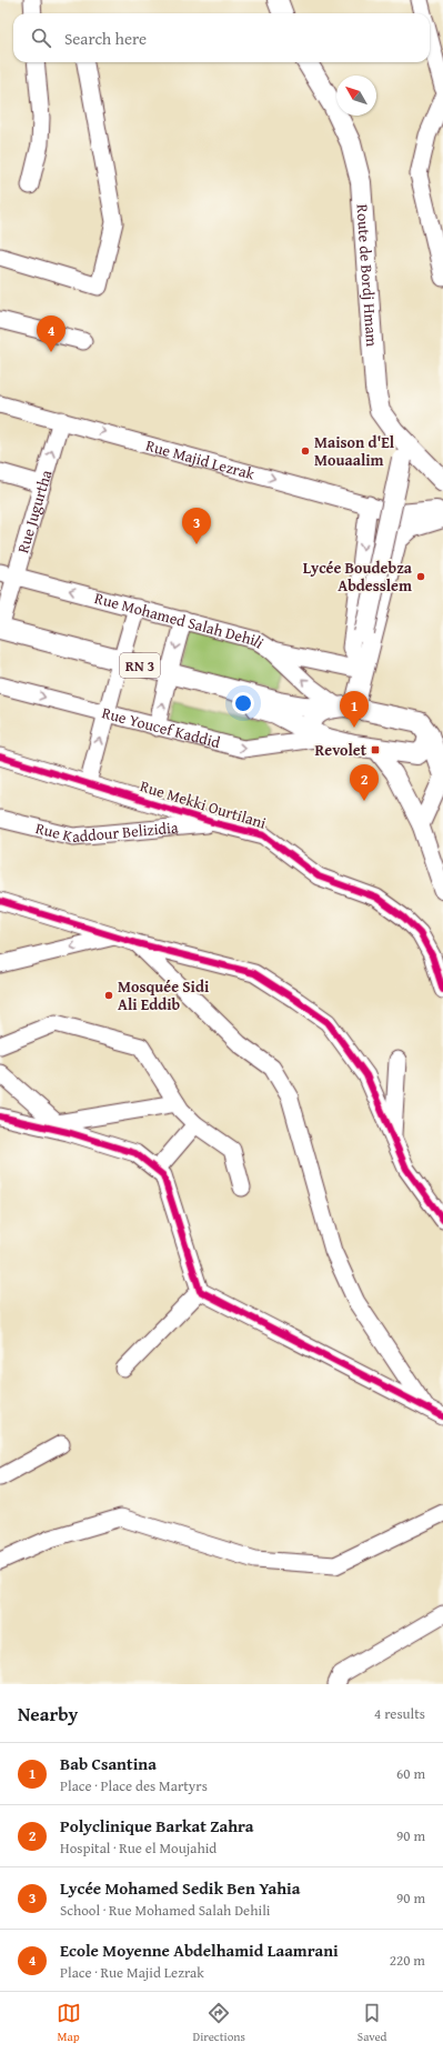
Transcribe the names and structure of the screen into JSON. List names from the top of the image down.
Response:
{
  "streets": {
    "main road": ["Route de Bordj Hmam", "RN 3"],
    "street": [
      "Rue Majid Lezrak",
      "Rue Jugurtha",
      "Rue Mohamed Salah Dehili",
      "Rue Youcef Kaddid",
      "Rue Mekki Ourtilani",
      "Rue Kaddour Belizidia"
    ]
  },
  "crossings": [
    ["Rue Majid Lezrak", "Rue Jugurtha"],
    ["Rue Jugurtha", "Rue Mohamed Salah Dehili"],
    ["Rue Jugurtha", "RN 3"],
    ["Rue Mohamed Salah Dehili", "RN 3"],
    ["RN 3", "Rue Youcef Kaddid"],
    ["Rue Mekki Ourtilani", "Rue Kaddour Belizidia"]
  ],
  "one_way": ["Rue Majid Lezrak", "Rue Youcef Kaddid"],
  "places": {
    "other": ["Maison d'El Mouaalim", "Lycée Boudebza Abdesslem", "Mosquée Sidi Ali Eddib"],
    "transit": ["Revolet"]
  },
  "north": "top left",
  "page": {
    "search": "Search here",
    "pins": [
      "4",
      "3",
      "1",
      "2"
    ],
    "heading": ["Nearby", "4 results"],
    "list": [
      {
        "mark": "1",
        "name": "Bab Csantina",
        "note": "Place · Place des Martyrs",
        "value": "60 m"
      },
      {
        "mark": "2",
        "name": "Polyclinique Barkat Zahra",
        "note": "Hospital · Rue el Moujahid",
        "value": "90 m"
      },
      {
        "mark": "3",
        "name": "Lycée Mohamed Sedik Ben Yahia",
        "note": "School · Rue Mohamed Salah Dehili",
        "value": "90 m"
      },
      {
        "mark": "4",
        "name": "Ecole Moyenne Abdelhamid Laamrani",
        "note": "Place · Rue Majid Lezrak",
        "value": "220 m"
      }
    ],
    "nav": ["Map", "Directions", "Saved"]
  }
}
